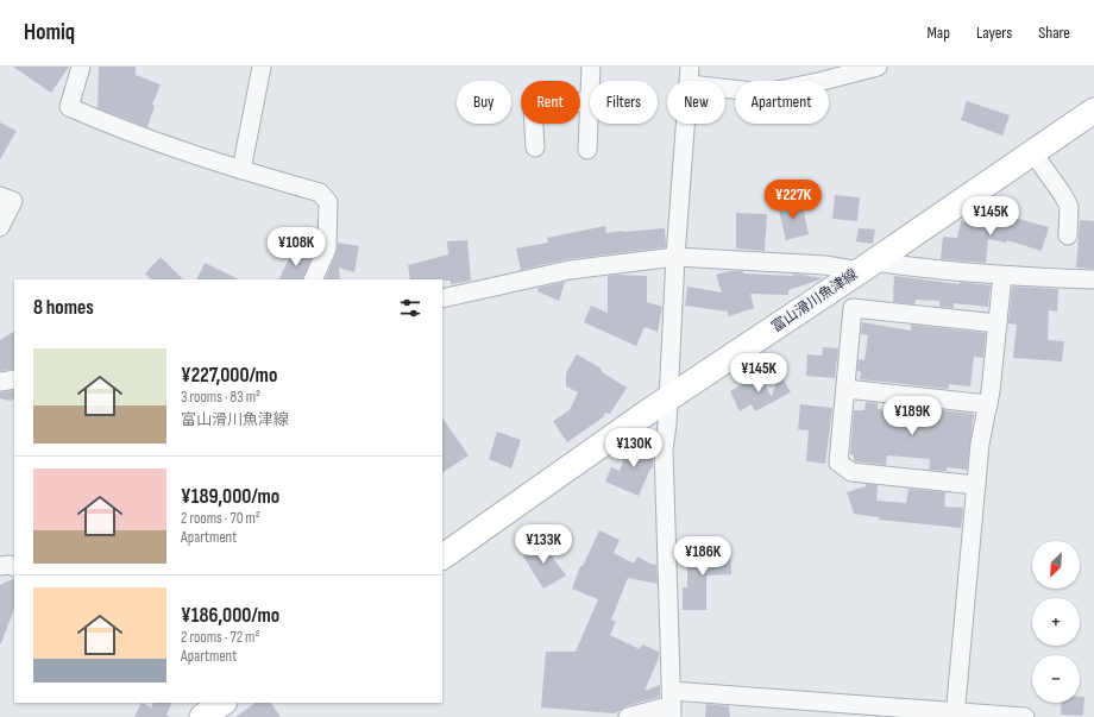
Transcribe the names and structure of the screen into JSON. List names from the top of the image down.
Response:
{
  "streets": {
    "main road": ["富山滑川魚津線"]
  },
  "north": "bottom left",
  "page": {
    "header": "Homiq",
    "nav": ["Map", "Layers", "Share"],
    "chip": [
      "Buy",
      "Rent",
      "Filters",
      "New",
      "Apartment"
    ],
    "price": [
      "¥227K",
      "¥145K",
      "¥108K",
      "¥145K",
      "¥189K",
      "¥130K",
      "¥133K",
      "¥186K"
    ],
    "heading": "8 homes",
    "list": [
      {
        "name": "¥227,000/mo",
        "note": "3 rooms · 83 m² · 富山滑川魚津線"
      },
      {
        "name": "¥189,000/mo",
        "note": "2 rooms · 70 m² · Apartment"
      },
      {
        "name": "¥186,000/mo",
        "note": "2 rooms · 72 m² · Apartment"
      }
    ],
    "map_buttons": ["+", "−"]
  }
}
